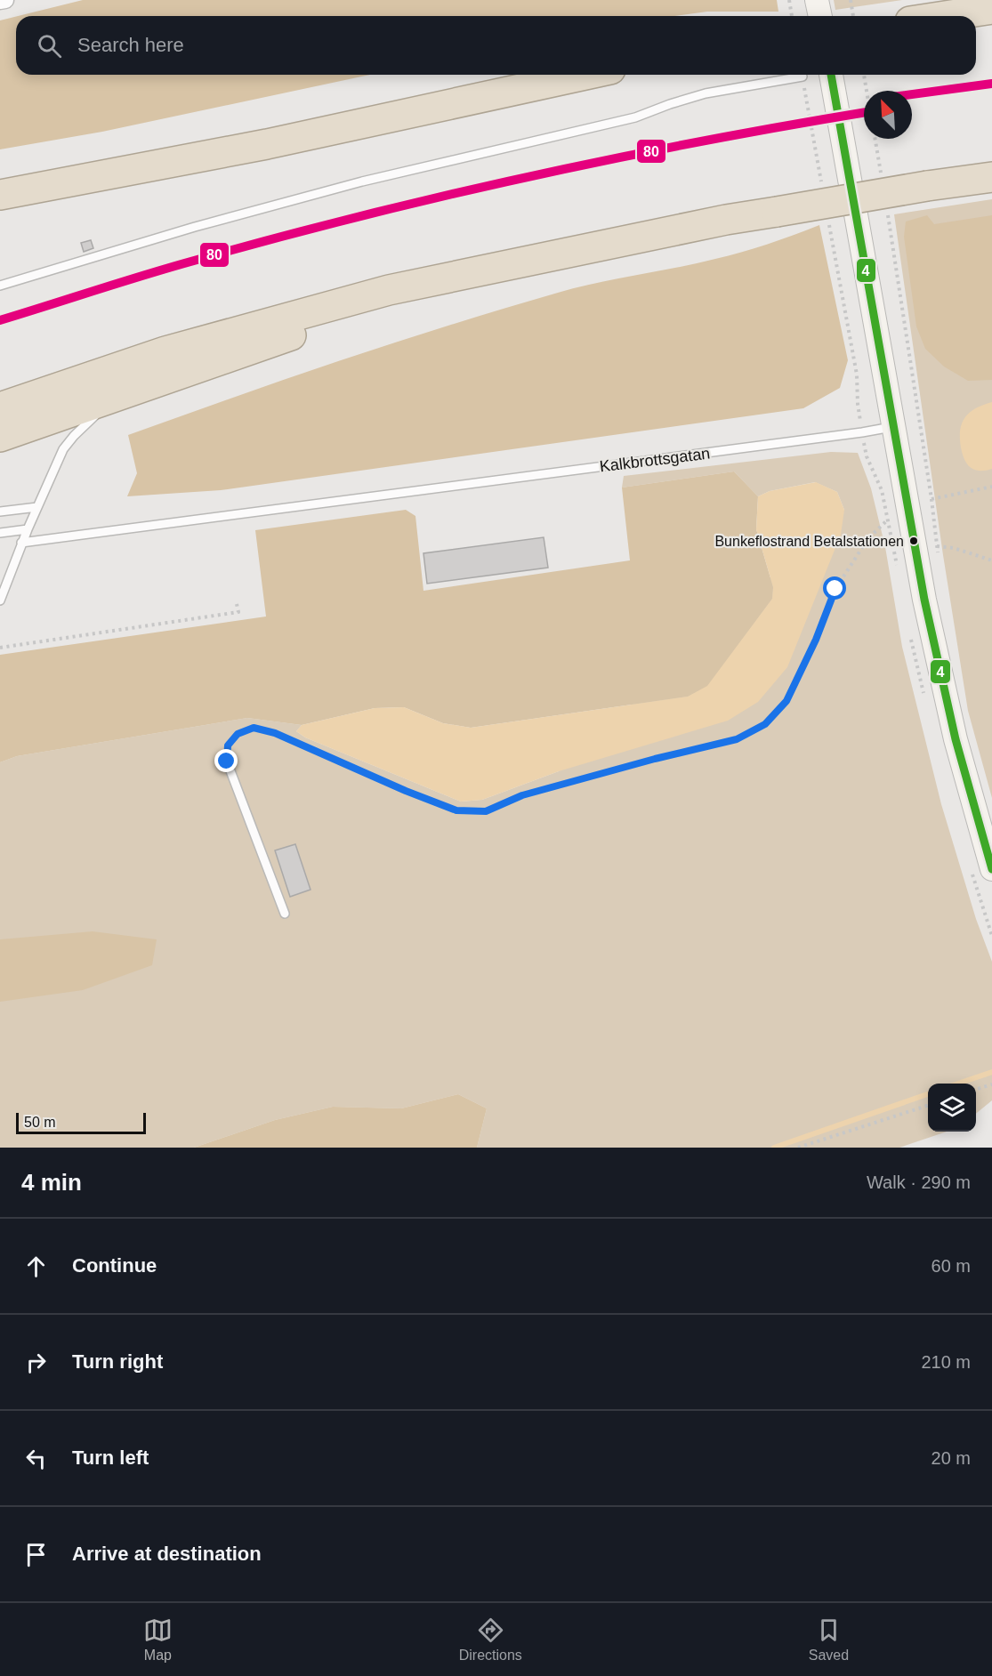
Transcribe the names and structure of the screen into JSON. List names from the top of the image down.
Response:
{
  "streets": {
    "lane": ["Kalkbrottsgatan"]
  },
  "places": ["Bunkeflostrand Betalstationen"],
  "lines": ["transit line 4", "transit line 80"],
  "scale_bar": "50 m",
  "north": "top left",
  "page": {
    "search": "Search here",
    "scale": "50 m",
    "heading": ["4 min", "Walk · 290 m"],
    "list": [
      ["Continue", "60 m"],
      ["Turn right", "210 m"],
      ["Turn left", "20 m"],
      "Arrive at destination"
    ],
    "nav": ["Map", "Directions", "Saved"]
  }
}
